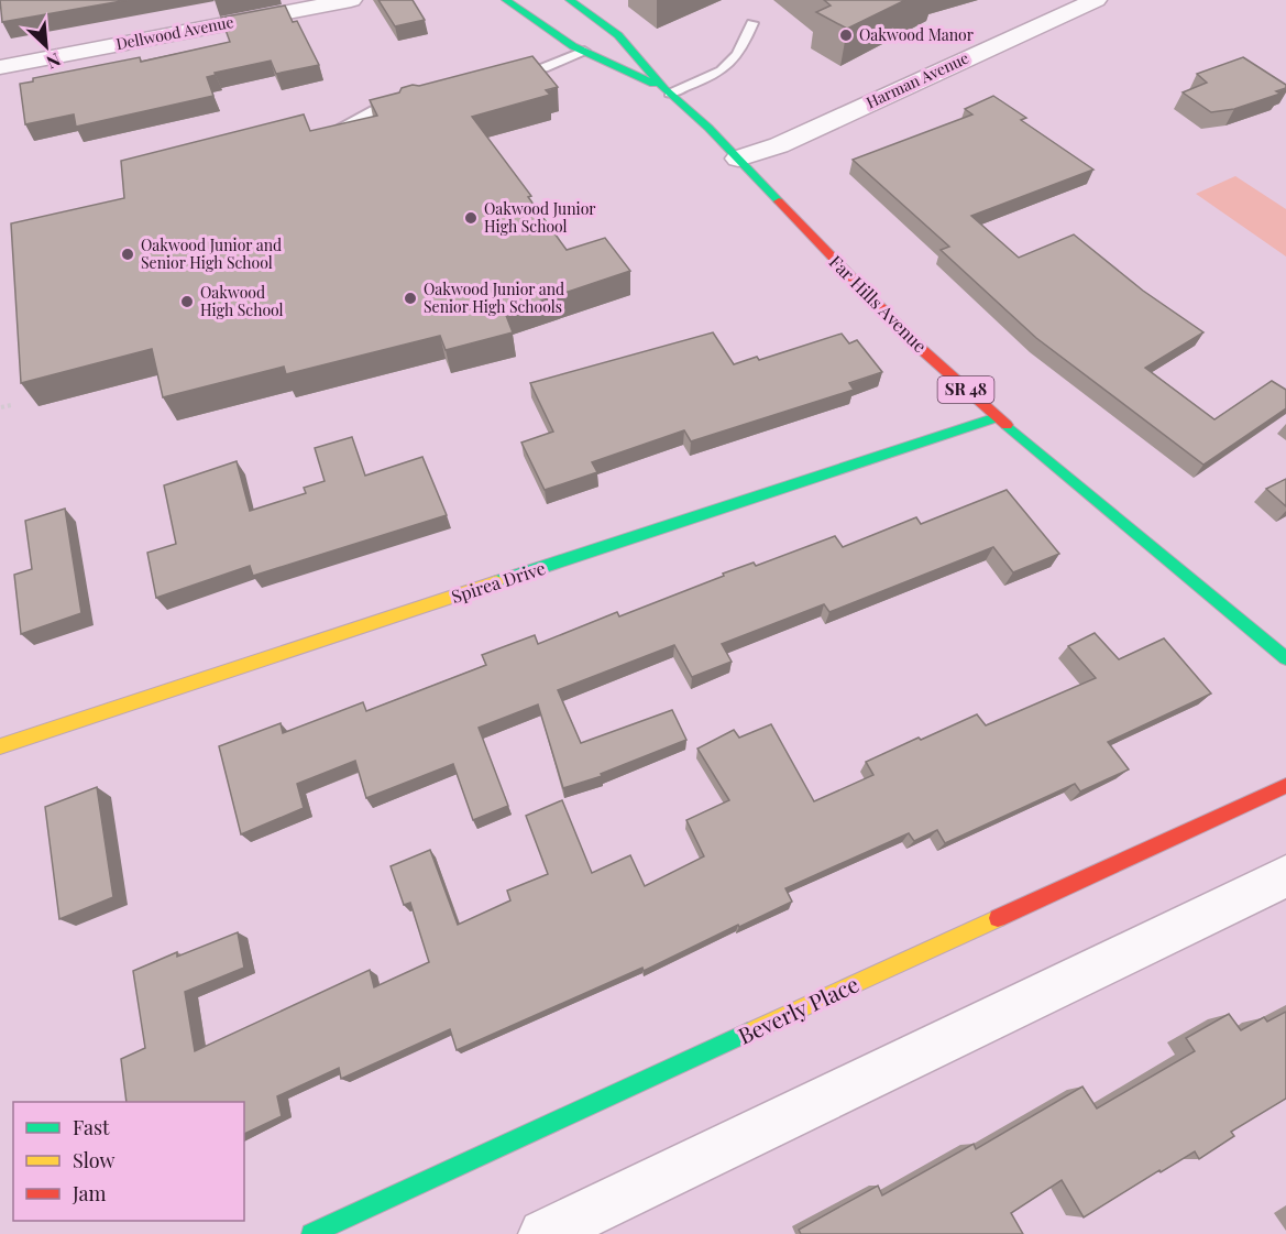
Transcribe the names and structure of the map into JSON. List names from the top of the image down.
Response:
{
  "streets": {
    "street": [
      "Dellwood Avenue",
      "Harman Avenue",
      "Far Hills Avenue",
      "SR 48",
      "Spirea Drive",
      "Beverly Place"
    ]
  },
  "crossings": [
    ["Harman Avenue", "Far Hills Avenue"],
    ["Far Hills Avenue", "Spirea Drive"]
  ],
  "places": [
    "Oakwood Manor",
    "Oakwood Junior High School",
    "Oakwood Junior and Senior High School",
    "Oakwood Junior and Senior High Schools",
    "Oakwood High School"
  ],
  "legend": ["Fast", "Slow", "Jam"],
  "north": "bottom right"
}
